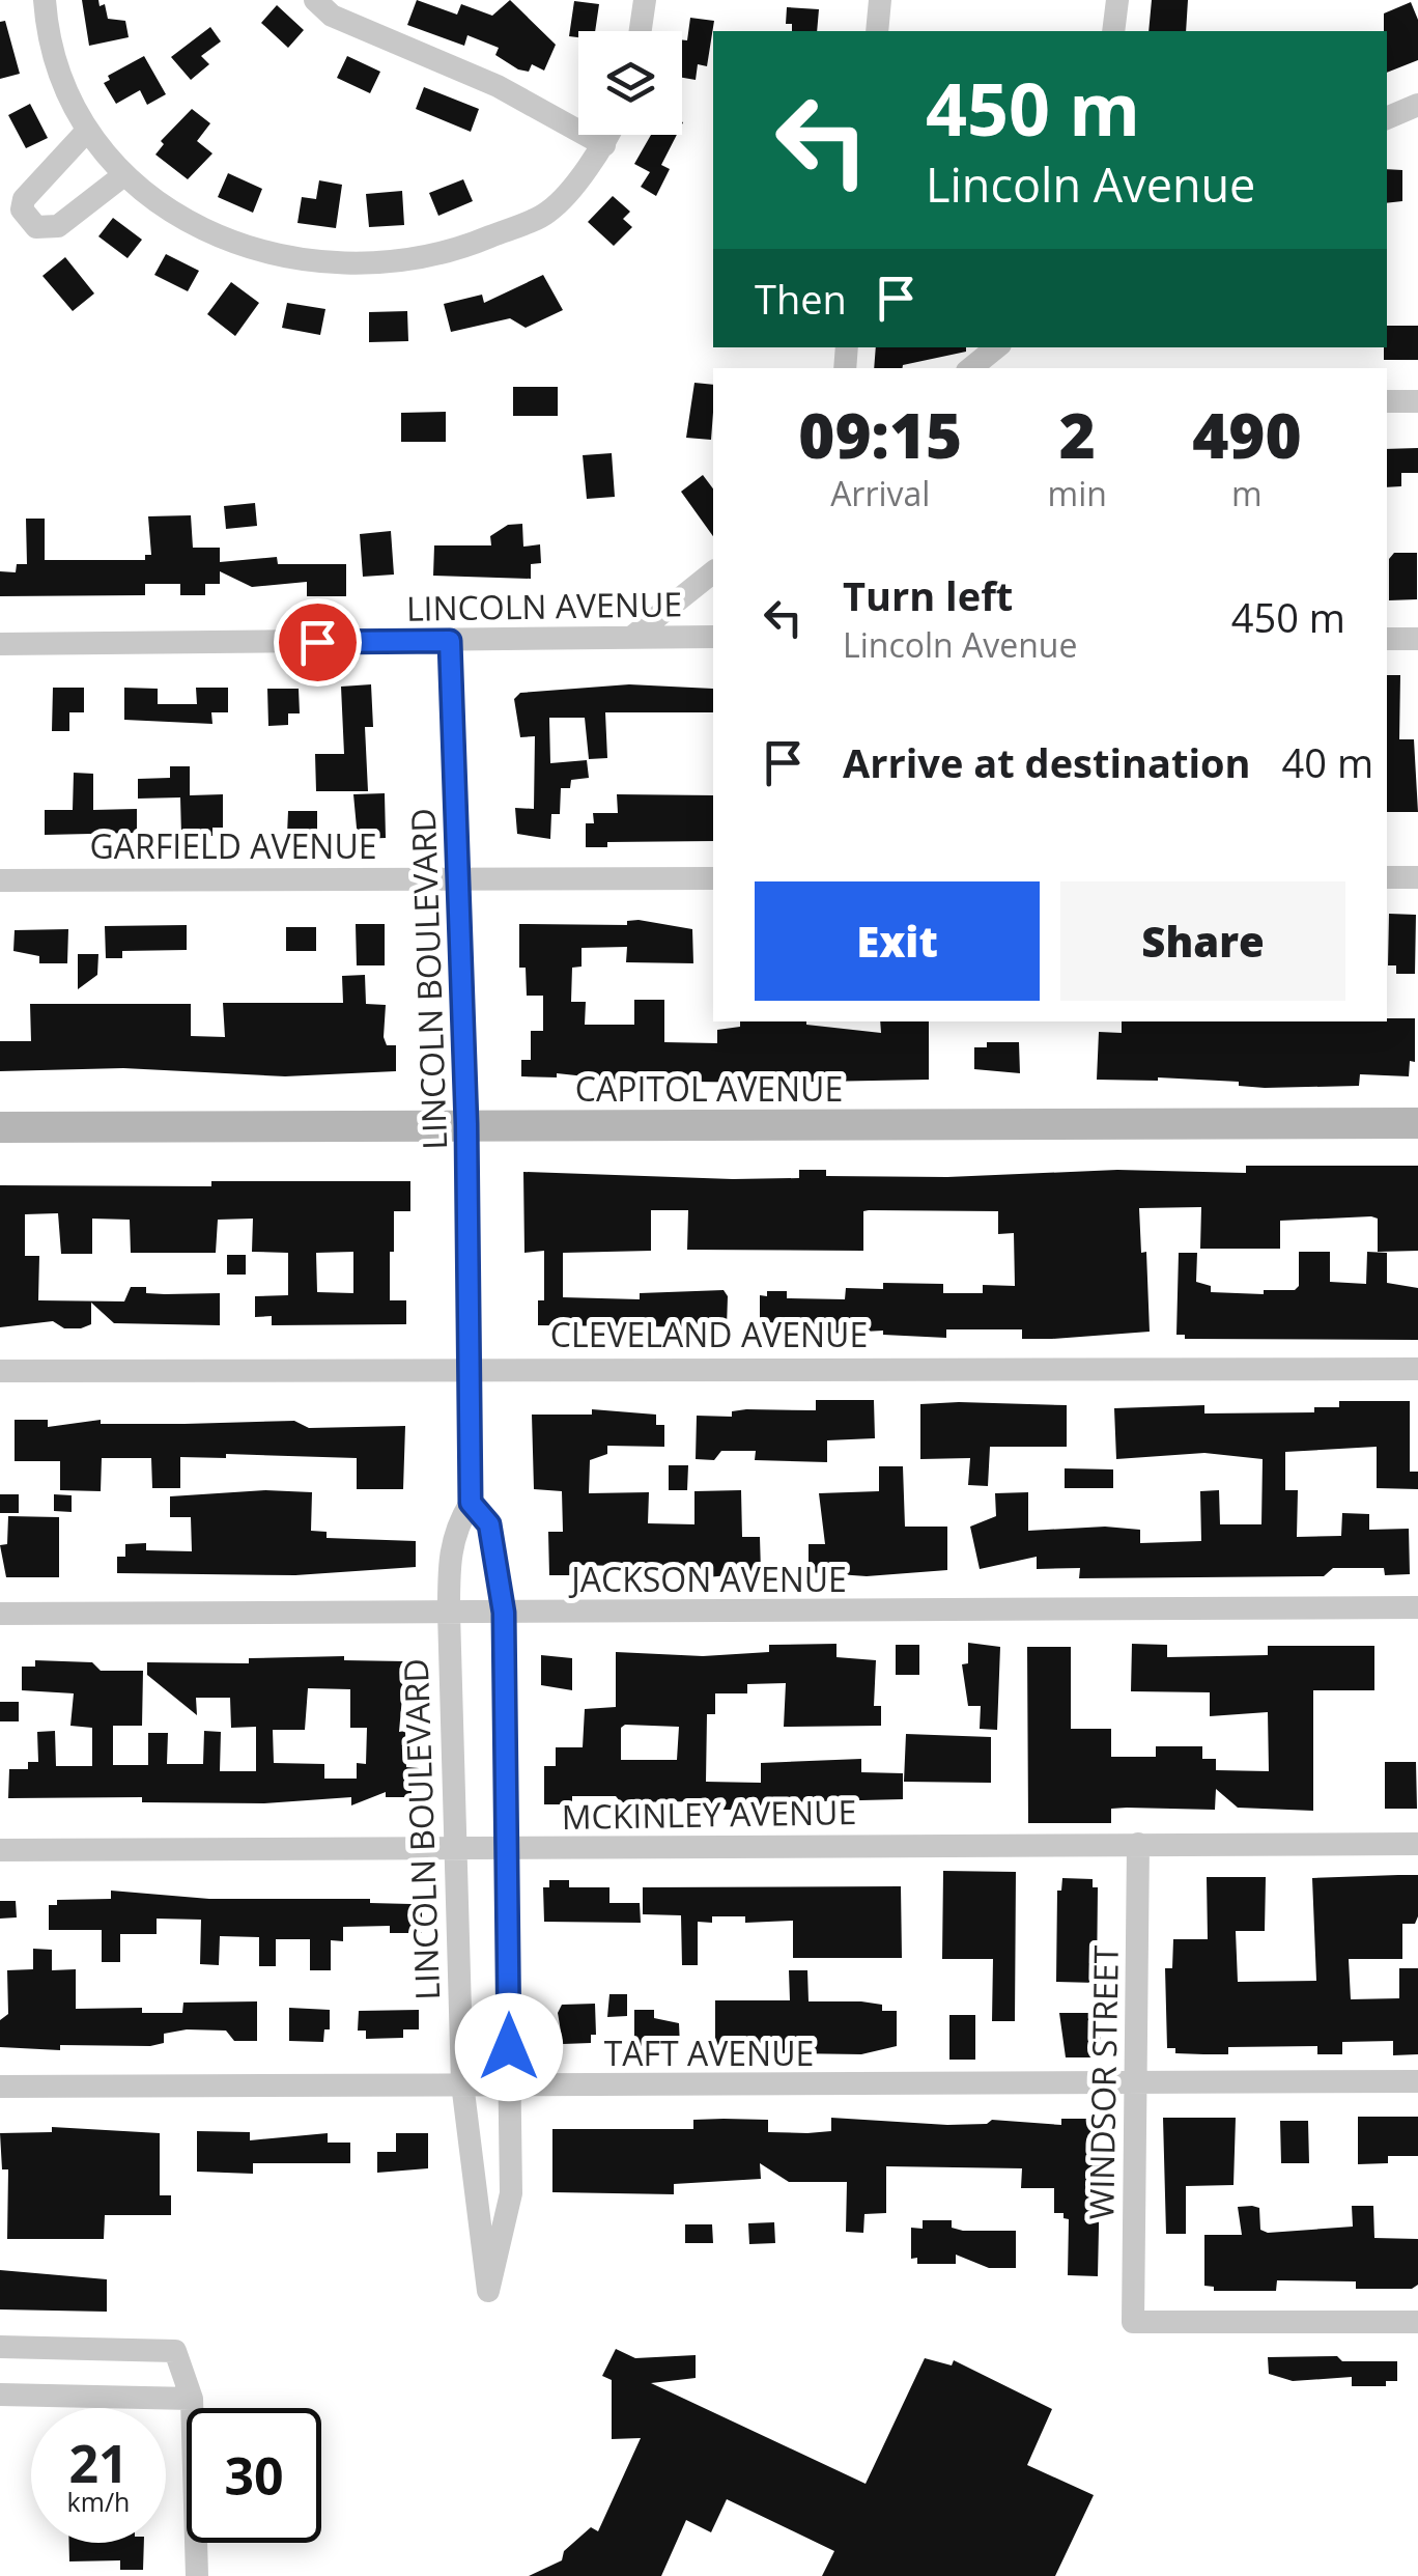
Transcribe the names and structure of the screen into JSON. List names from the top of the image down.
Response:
{
  "streets": {
    "main road": ["CAPITOL AVENUE"],
    "street": [
      "LINCOLN AVENUE",
      "GARFIELD AVENUE",
      "LINCOLN BOULEVARD",
      "CLEVELAND AVENUE",
      "JACKSON AVENUE",
      "MCKINLEY AVENUE",
      "TAFT AVENUE",
      "WINDSOR STREET"
    ]
  },
  "crossings": [
    ["LINCOLN AVENUE", "LINCOLN BOULEVARD"],
    ["GARFIELD AVENUE", "LINCOLN BOULEVARD"],
    ["LINCOLN BOULEVARD", "CAPITOL AVENUE"],
    ["LINCOLN BOULEVARD", "CLEVELAND AVENUE"],
    ["LINCOLN BOULEVARD", "JACKSON AVENUE"],
    ["LINCOLN BOULEVARD", "MCKINLEY AVENUE"],
    ["LINCOLN BOULEVARD", "TAFT AVENUE"],
    ["MCKINLEY AVENUE", "WINDSOR STREET"],
    ["TAFT AVENUE", "WINDSOR STREET"]
  ],
  "page": {
    "turn": ["450 m", "Lincoln Avenue"],
    "then": "Then",
    "eta": [
      "09:15",
      "Arrival",
      "2",
      "min",
      "490",
      "m"
    ],
    "list": [
      {
        "name": "Turn left",
        "note": "Lincoln Avenue",
        "value": "450 m"
      },
      {
        "name": "Arrive at destination",
        "value": "40 m"
      }
    ],
    "buttons": ["Exit", "Share"],
    "speed": "21 km/h",
    "limit": "30"
  }
}
